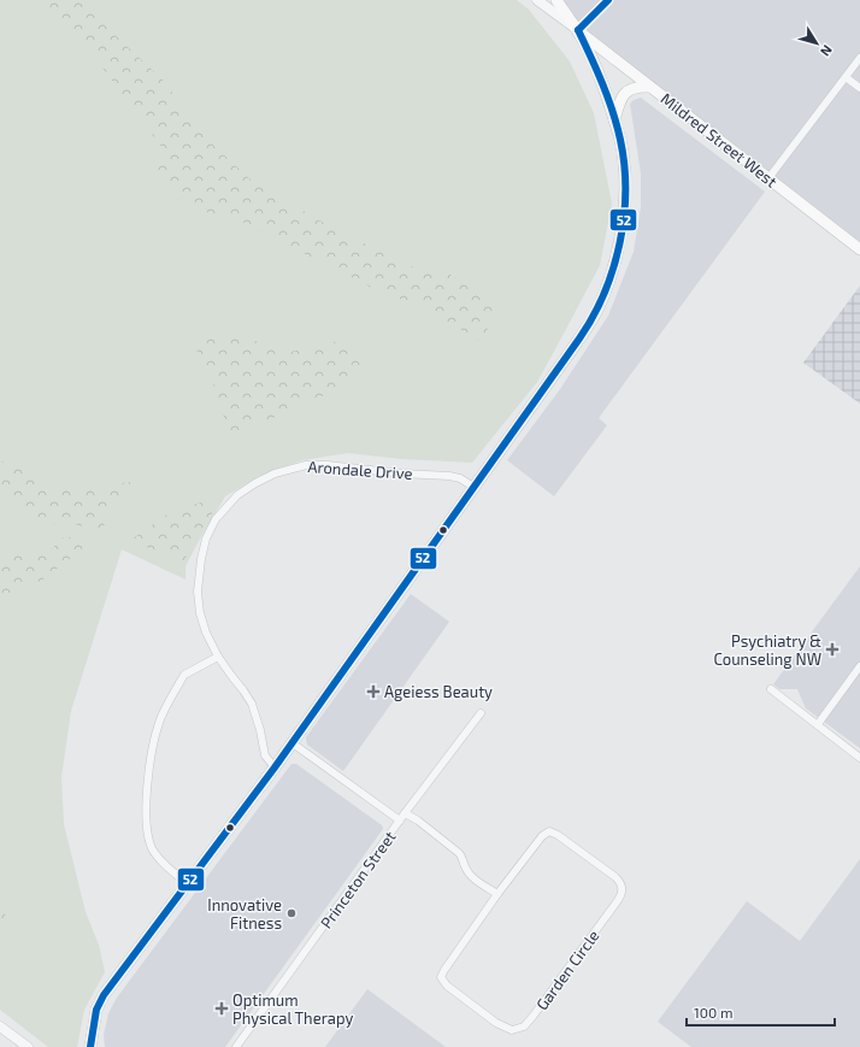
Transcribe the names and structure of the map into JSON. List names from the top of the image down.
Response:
{
  "streets": {
    "main road": ["Mildred Street West"],
    "street": ["Arondale Drive", "Princeton Street", "Garden Circle"]
  },
  "places": {
    "health": ["Psychiatry & Counseling NW", "Ageiess Beauty", "Optimum Physical Therapy"],
    "other": ["Innovative Fitness"]
  },
  "lines": ["transit line 52"],
  "scale_bar": "100 m",
  "north": "bottom right"
}
